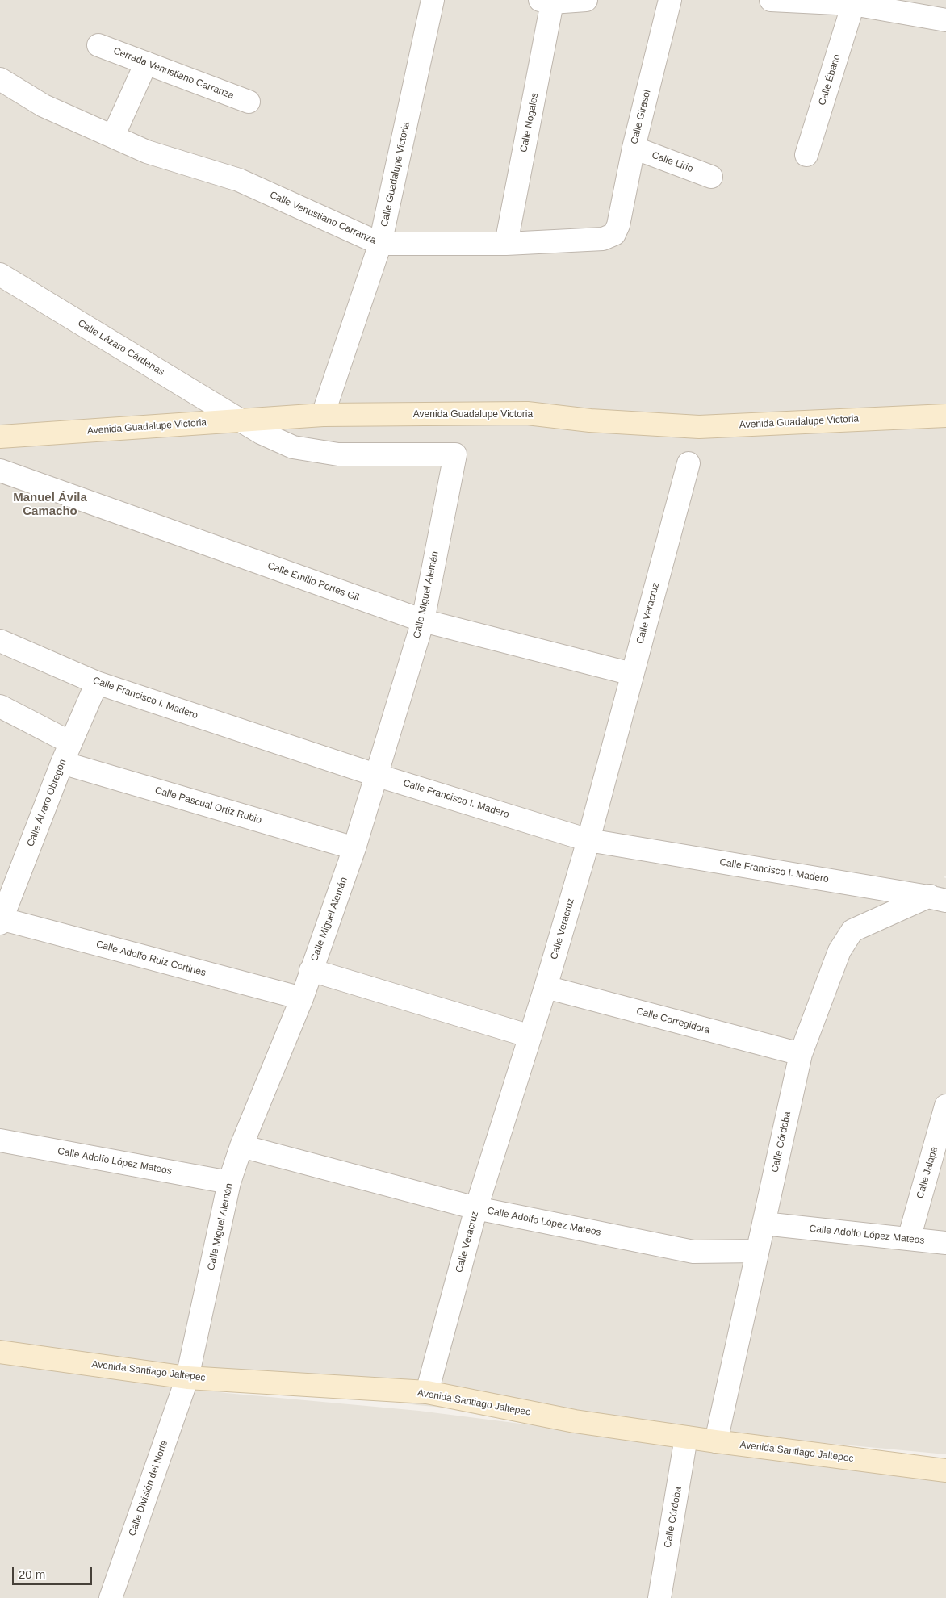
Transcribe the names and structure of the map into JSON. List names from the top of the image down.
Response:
{
  "streets": {
    "street": [
      "Cerrada Venustiano Carranza",
      "Calle Ébano",
      "Calle Girasol",
      "Calle Nogales",
      "Calle Lirio",
      "Calle Guadalupe Victoria",
      "Calle Venustiano Carranza",
      "Calle Lázaro Cárdenas",
      "Avenida Guadalupe Victoria",
      "Calle Emilio Portes Gil",
      "Calle Miguel Alemán",
      "Calle Veracruz",
      "Calle Francisco I. Madero",
      "Calle Álvaro Obregón",
      "Calle Pascual Ortiz Rubio",
      "Calle Adolfo Ruiz Cortines",
      "Calle Corregidora",
      "Calle Córdoba",
      "Calle Adolfo López Mateos",
      "Calle Jalapa",
      "Avenida Santiago Jaltepec",
      "Calle División del Norte"
    ]
  },
  "crossings": [
    ["Calle Girasol", "Calle Lirio"],
    ["Calle Girasol", "Calle Venustiano Carranza"],
    ["Calle Nogales", "Calle Venustiano Carranza"],
    ["Calle Guadalupe Victoria", "Calle Venustiano Carranza"],
    ["Calle Guadalupe Victoria", "Avenida Guadalupe Victoria"],
    ["Calle Lázaro Cárdenas", "Avenida Guadalupe Victoria"],
    ["Calle Lázaro Cárdenas", "Calle Miguel Alemán"],
    ["Calle Emilio Portes Gil", "Calle Miguel Alemán"],
    ["Calle Emilio Portes Gil", "Calle Veracruz"],
    ["Calle Miguel Alemán", "Calle Francisco I. Madero"],
    ["Calle Miguel Alemán", "Calle Pascual Ortiz Rubio"],
    ["Calle Miguel Alemán", "Calle Adolfo Ruiz Cortines"],
    ["Calle Miguel Alemán", "Calle Adolfo López Mateos"],
    ["Calle Miguel Alemán", "Avenida Santiago Jaltepec"],
    ["Calle Miguel Alemán", "Calle División del Norte"],
    ["Calle Veracruz", "Calle Francisco I. Madero"],
    ["Calle Veracruz", "Calle Corregidora"],
    ["Calle Veracruz", "Calle Adolfo López Mateos"],
    ["Calle Veracruz", "Avenida Santiago Jaltepec"],
    ["Calle Francisco I. Madero", "Calle Álvaro Obregón"],
    ["Calle Francisco I. Madero", "Calle Córdoba"],
    ["Calle Álvaro Obregón", "Calle Pascual Ortiz Rubio"],
    ["Calle Álvaro Obregón", "Calle Adolfo Ruiz Cortines"],
    ["Calle Corregidora", "Calle Córdoba"],
    ["Calle Córdoba", "Calle Adolfo López Mateos"],
    ["Calle Córdoba", "Avenida Santiago Jaltepec"],
    ["Calle Adolfo López Mateos", "Calle Jalapa"],
    ["Avenida Santiago Jaltepec", "Calle División del Norte"]
  ],
  "districts": ["Manuel Ávila Camacho"],
  "scale_bar": "20 m"
}
